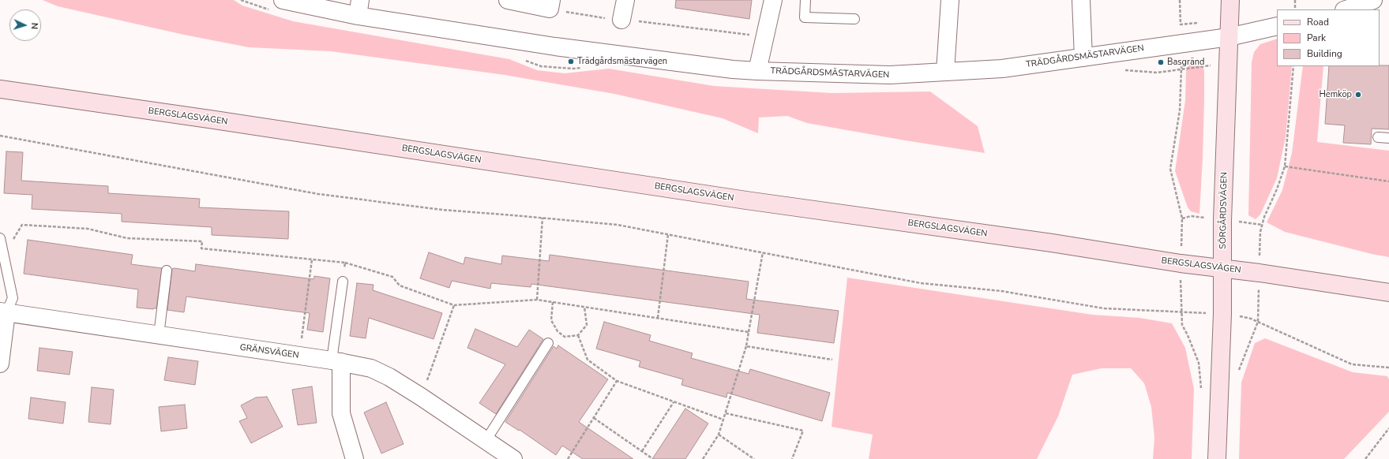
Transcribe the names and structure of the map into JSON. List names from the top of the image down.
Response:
{
  "streets": {
    "main road": ["BERGSLAGSVÄGEN", "SÖRGÅRDSVÄGEN"],
    "street": ["TRÄDGÅRDSMÄSTARVÄGEN", "GRÄNSVÄGEN"]
  },
  "crossings": [
    ["TRÄDGÅRDSMÄSTARVÄGEN", "SÖRGÅRDSVÄGEN"],
    ["BERGSLAGSVÄGEN", "SÖRGÅRDSVÄGEN"]
  ],
  "places": ["Trädgårdsmästarvägen", "Basgränd", "Hemköp"],
  "legend": ["Road", "Park", "Building"],
  "north": "right"
}
